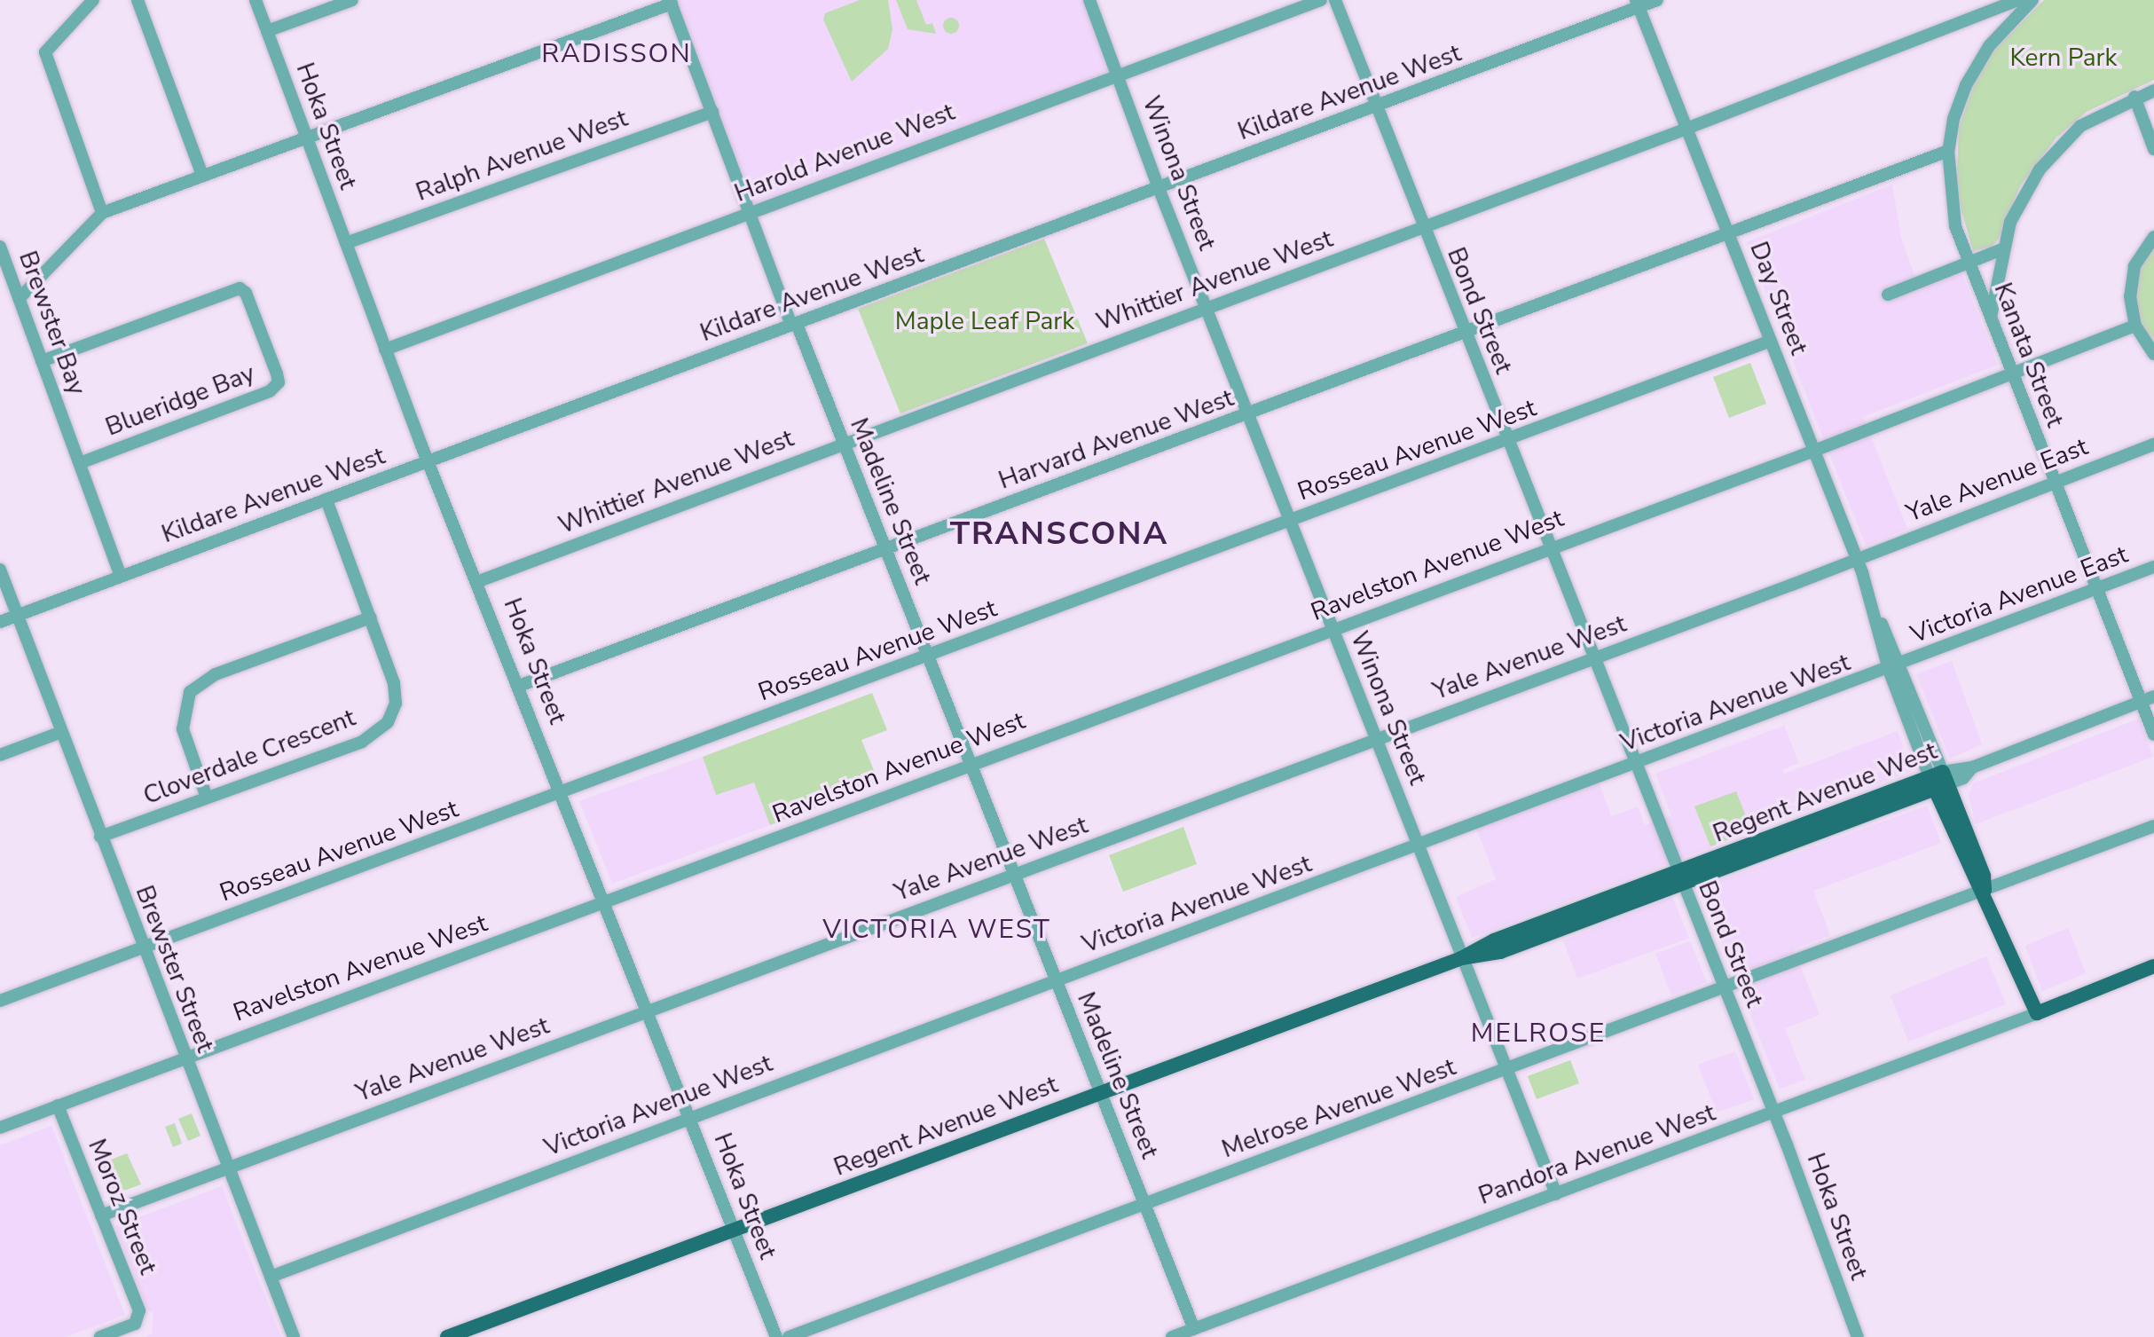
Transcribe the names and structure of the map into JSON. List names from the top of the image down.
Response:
{
  "streets": {
    "main road": ["Day Street", "Regent Avenue West"],
    "street": [
      "Kildare Avenue West",
      "Hoka Street",
      "Harold Avenue West",
      "Ralph Avenue West",
      "Winona Street",
      "Whittier Avenue West",
      "Bond Street",
      "Brewster Bay",
      "Kanata Street",
      "Blueridge Bay",
      "Harvard Avenue West",
      "Rosseau Avenue West",
      "Yale Avenue East",
      "Madeline Street",
      "Ravelston Avenue West",
      "Victoria Avenue East",
      "Yale Avenue West",
      "Victoria Avenue West",
      "Cloverdale Crescent",
      "Brewster Street",
      "Melrose Avenue West",
      "Pandora Avenue West",
      "Moroz Street"
    ]
  },
  "crossings": [
    ["Kildare Avenue West", "Hoka Street"],
    ["Kildare Avenue West", "Winona Street"],
    ["Kildare Avenue West", "Day Street"],
    ["Kildare Avenue West", "Bond Street"],
    ["Kildare Avenue West", "Brewster Bay"],
    ["Kildare Avenue West", "Madeline Street"],
    ["Kildare Avenue West", "Cloverdale Crescent"],
    ["Kildare Avenue West", "Brewster Street"],
    ["Hoka Street", "Harold Avenue West"],
    ["Hoka Street", "Ralph Avenue West"],
    ["Hoka Street", "Whittier Avenue West"],
    ["Hoka Street", "Bond Street"],
    ["Hoka Street", "Harvard Avenue West"],
    ["Hoka Street", "Rosseau Avenue West"],
    ["Hoka Street", "Ravelston Avenue West"],
    ["Hoka Street", "Yale Avenue West"],
    ["Hoka Street", "Victoria Avenue West"],
    ["Hoka Street", "Regent Avenue West"],
    ["Hoka Street", "Pandora Avenue West"],
    ["Harold Avenue West", "Winona Street"],
    ["Harold Avenue West", "Madeline Street"],
    ["Ralph Avenue West", "Madeline Street"],
    ["Winona Street", "Whittier Avenue West"],
    ["Winona Street", "Harvard Avenue West"],
    ["Winona Street", "Rosseau Avenue West"],
    ["Winona Street", "Ravelston Avenue West"],
    ["Winona Street", "Yale Avenue West"],
    ["Winona Street", "Victoria Avenue West"],
    ["Winona Street", "Regent Avenue West"],
    ["Winona Street", "Melrose Avenue West"],
    ["Winona Street", "Pandora Avenue West"],
    ["Whittier Avenue West", "Day Street"],
    ["Whittier Avenue West", "Bond Street"],
    ["Whittier Avenue West", "Madeline Street"],
    ["Day Street", "Harvard Avenue West"],
    ["Day Street", "Rosseau Avenue West"],
    ["Day Street", "Yale Avenue East"],
    ["Day Street", "Ravelston Avenue West"],
    ["Day Street", "Victoria Avenue East"],
    ["Day Street", "Yale Avenue West"],
    ["Day Street", "Victoria Avenue West"],
    ["Day Street", "Regent Avenue West"],
    ["Day Street", "Melrose Avenue West"],
    ["Day Street", "Pandora Avenue West"],
    ["Bond Street", "Harvard Avenue West"],
    ["Bond Street", "Rosseau Avenue West"],
    ["Bond Street", "Ravelston Avenue West"],
    ["Bond Street", "Yale Avenue West"],
    ["Bond Street", "Victoria Avenue West"],
    ["Bond Street", "Regent Avenue West"],
    ["Bond Street", "Melrose Avenue West"],
    ["Bond Street", "Pandora Avenue West"],
    ["Brewster Bay", "Blueridge Bay"],
    ["Kanata Street", "Harvard Avenue West"],
    ["Kanata Street", "Yale Avenue East"],
    ["Kanata Street", "Ravelston Avenue West"],
    ["Kanata Street", "Victoria Avenue East"],
    ["Kanata Street", "Regent Avenue West"],
    ["Harvard Avenue West", "Madeline Street"],
    ["Rosseau Avenue West", "Madeline Street"],
    ["Rosseau Avenue West", "Brewster Street"],
    ["Yale Avenue East", "Yale Avenue West"],
    ["Madeline Street", "Ravelston Avenue West"],
    ["Madeline Street", "Yale Avenue West"],
    ["Madeline Street", "Victoria Avenue West"],
    ["Madeline Street", "Regent Avenue West"],
    ["Madeline Street", "Melrose Avenue West"],
    ["Madeline Street", "Pandora Avenue West"],
    ["Ravelston Avenue West", "Brewster Street"],
    ["Ravelston Avenue West", "Moroz Street"],
    ["Victoria Avenue East", "Victoria Avenue West"],
    ["Yale Avenue West", "Brewster Street"],
    ["Yale Avenue West", "Moroz Street"],
    ["Victoria Avenue West", "Brewster Street"],
    ["Cloverdale Crescent", "Brewster Street"]
  ],
  "districts": [
    "RADISSON",
    "TRANSCONA",
    "VICTORIA WEST",
    "MELROSE"
  ],
  "parks": ["Kern Park", "Maple Leaf Park"]
}
